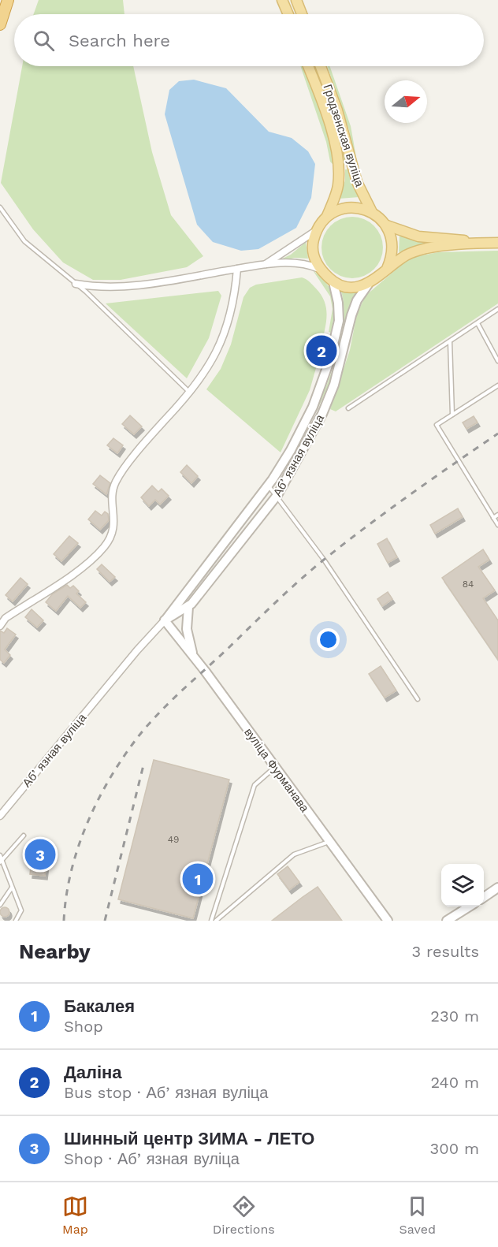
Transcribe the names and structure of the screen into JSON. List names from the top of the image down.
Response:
{
  "streets": {
    "main road": ["Гродзенская вуліца", "Абʼязная вуліца"],
    "street": ["вуліца Фурманава"]
  },
  "crossings": [
    ["Гродзенская вуліца", "Абʼязная вуліца"],
    ["Абʼязная вуліца", "вуліца Фурманава"]
  ],
  "house_numbers": ["84", "49"],
  "north": "right",
  "page": {
    "search": "Search here",
    "pins": ["2", "3", "1"],
    "heading": ["Nearby", "3 results"],
    "list": [
      {
        "mark": "1",
        "name": "Бакалея",
        "note": "Shop",
        "value": "230 m"
      },
      {
        "mark": "2",
        "name": "Даліна",
        "note": "Bus stop · Абʼязная вуліца",
        "value": "240 m"
      },
      {
        "mark": "3",
        "name": "Шинный центр ЗИМА - ЛЕТО",
        "note": "Shop · Абʼязная вуліца",
        "value": "300 m"
      }
    ],
    "nav": ["Map", "Directions", "Saved"]
  }
}
